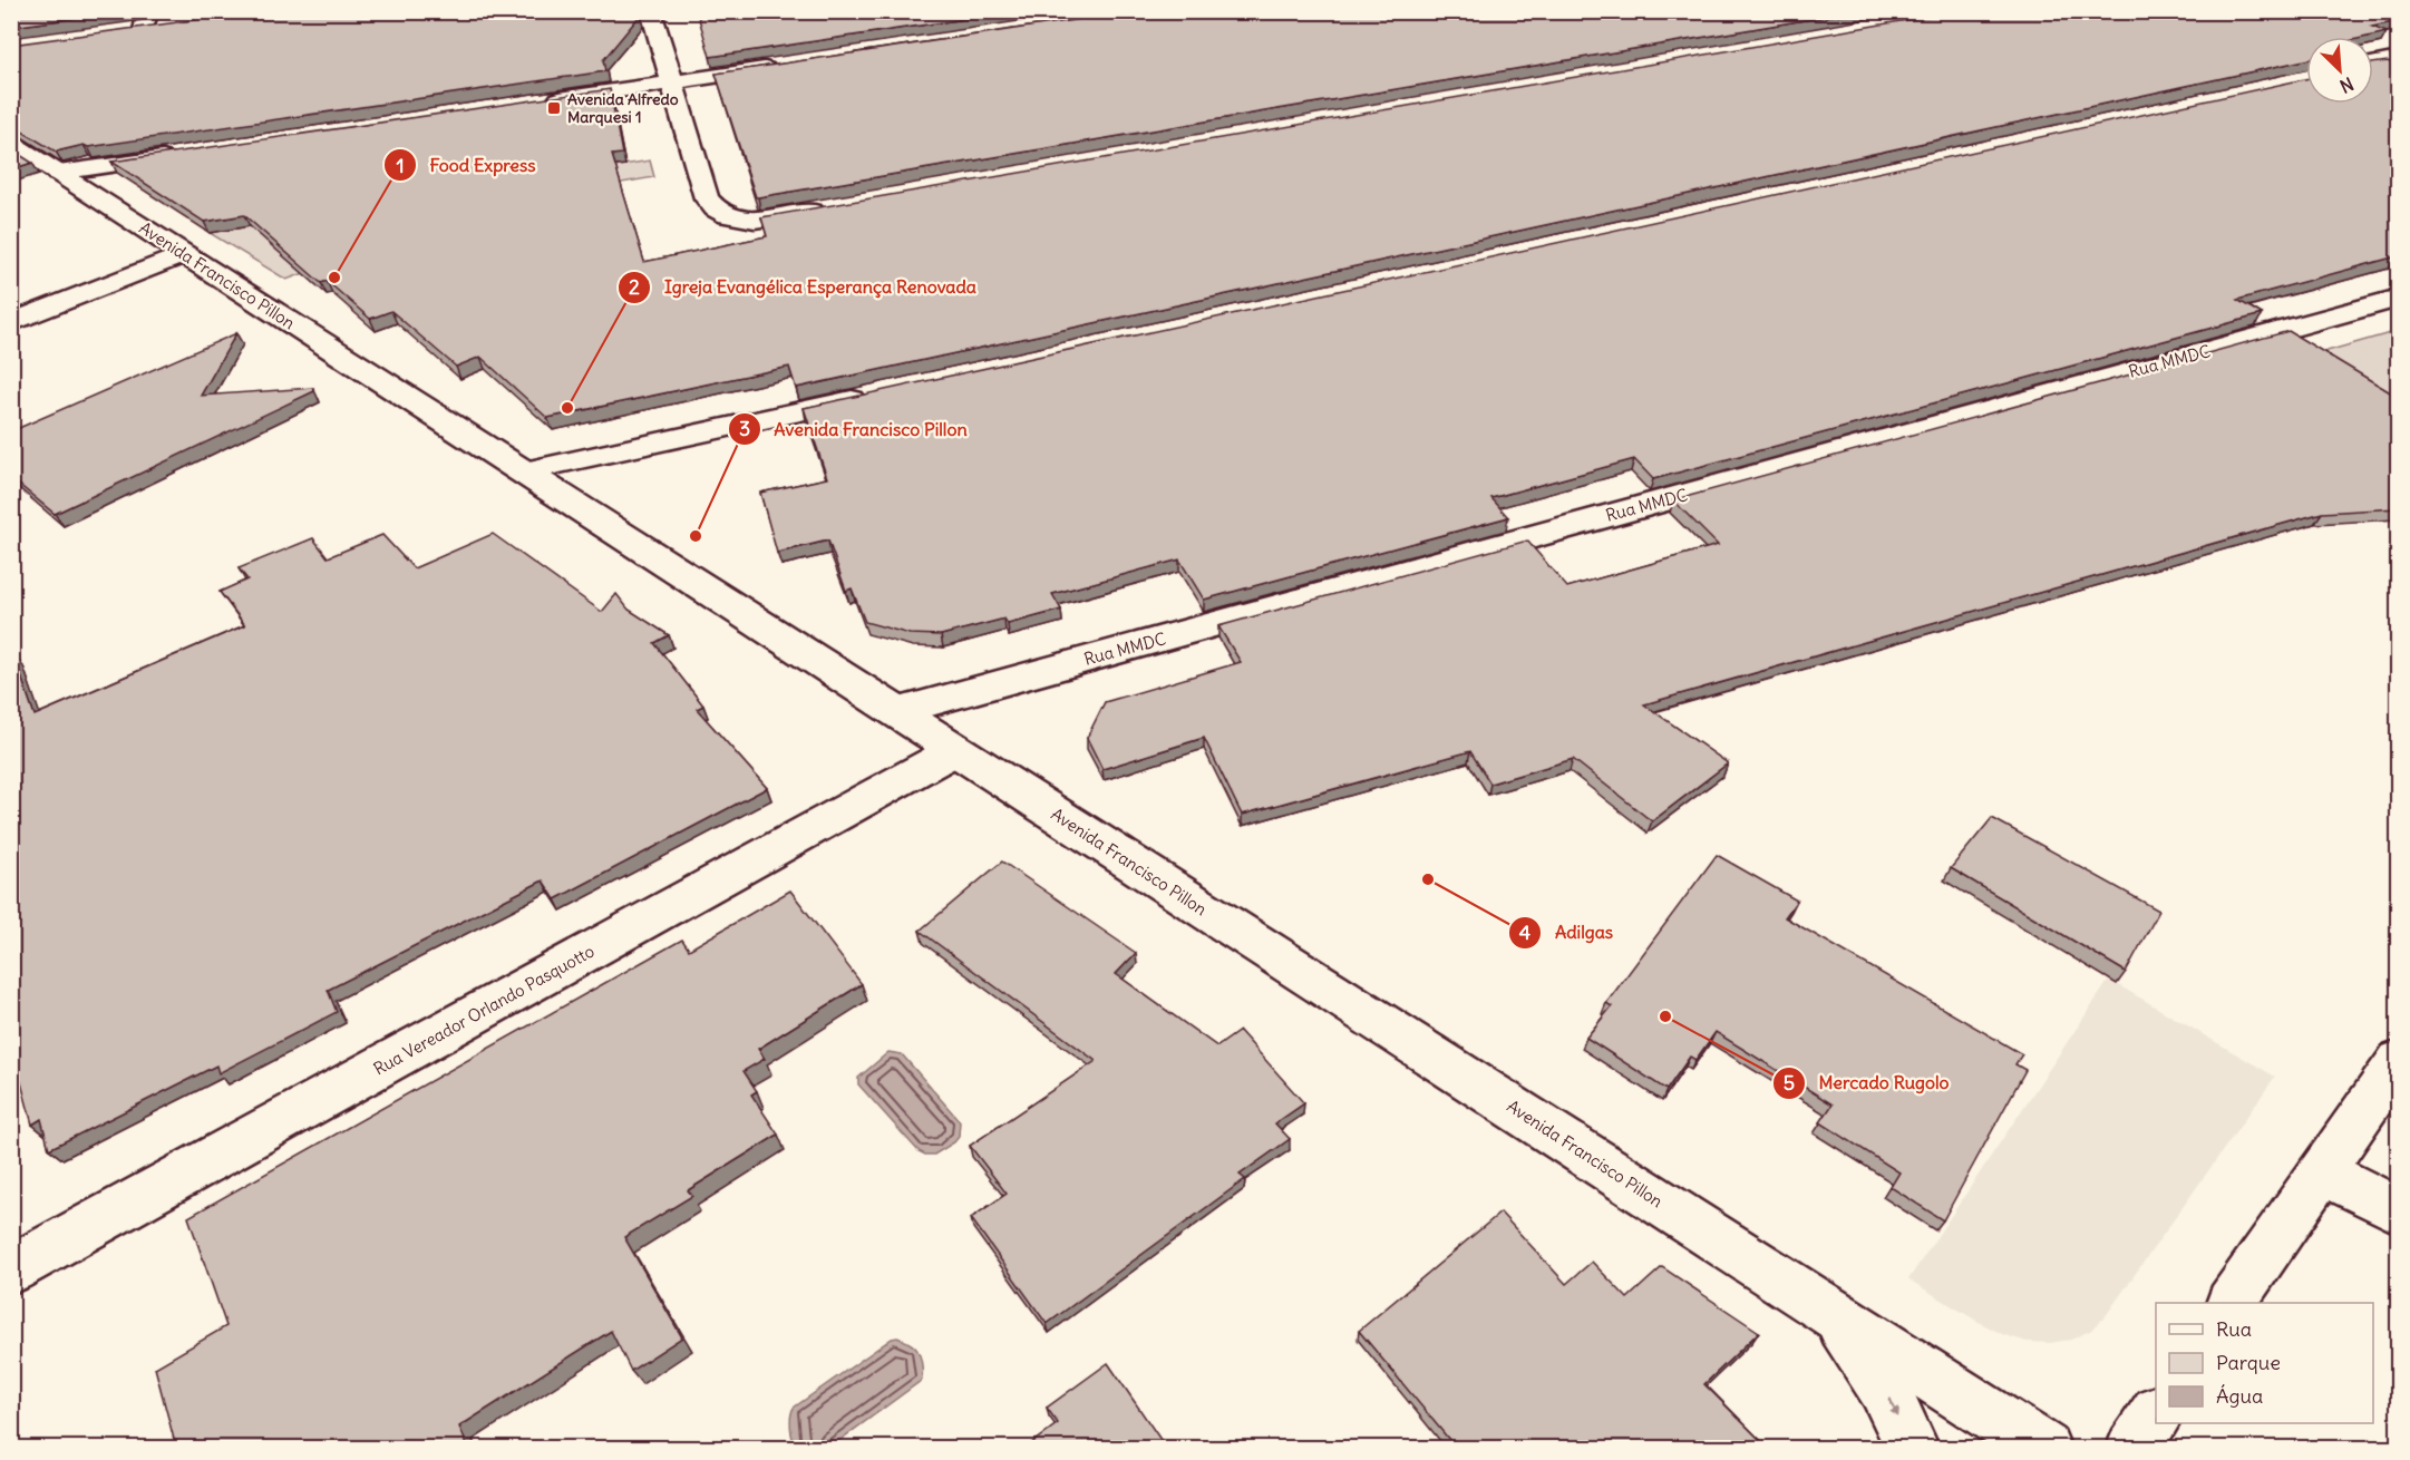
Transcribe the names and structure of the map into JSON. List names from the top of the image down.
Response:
{
  "streets": {
    "street": ["Avenida Francisco Pillon", "Rua MMDC", "Rua Vereador Orlando Pasquotto"]
  },
  "crossings": [
    ["Avenida Francisco Pillon", "Rua MMDC"],
    ["Avenida Francisco Pillon", "Rua Vereador Orlando Pasquotto"]
  ],
  "places": {
    "transit": ["Avenida Alfredo Marquesi 1"],
    "other": [
      "Food Express",
      "Igreja Evangélica Esperança Renovada",
      "Avenida Francisco Pillon",
      "Adilgas",
      "Mercado Rugolo"
    ]
  },
  "legend": ["Rua", "Parque", "Água"],
  "north": "bottom right"
}
